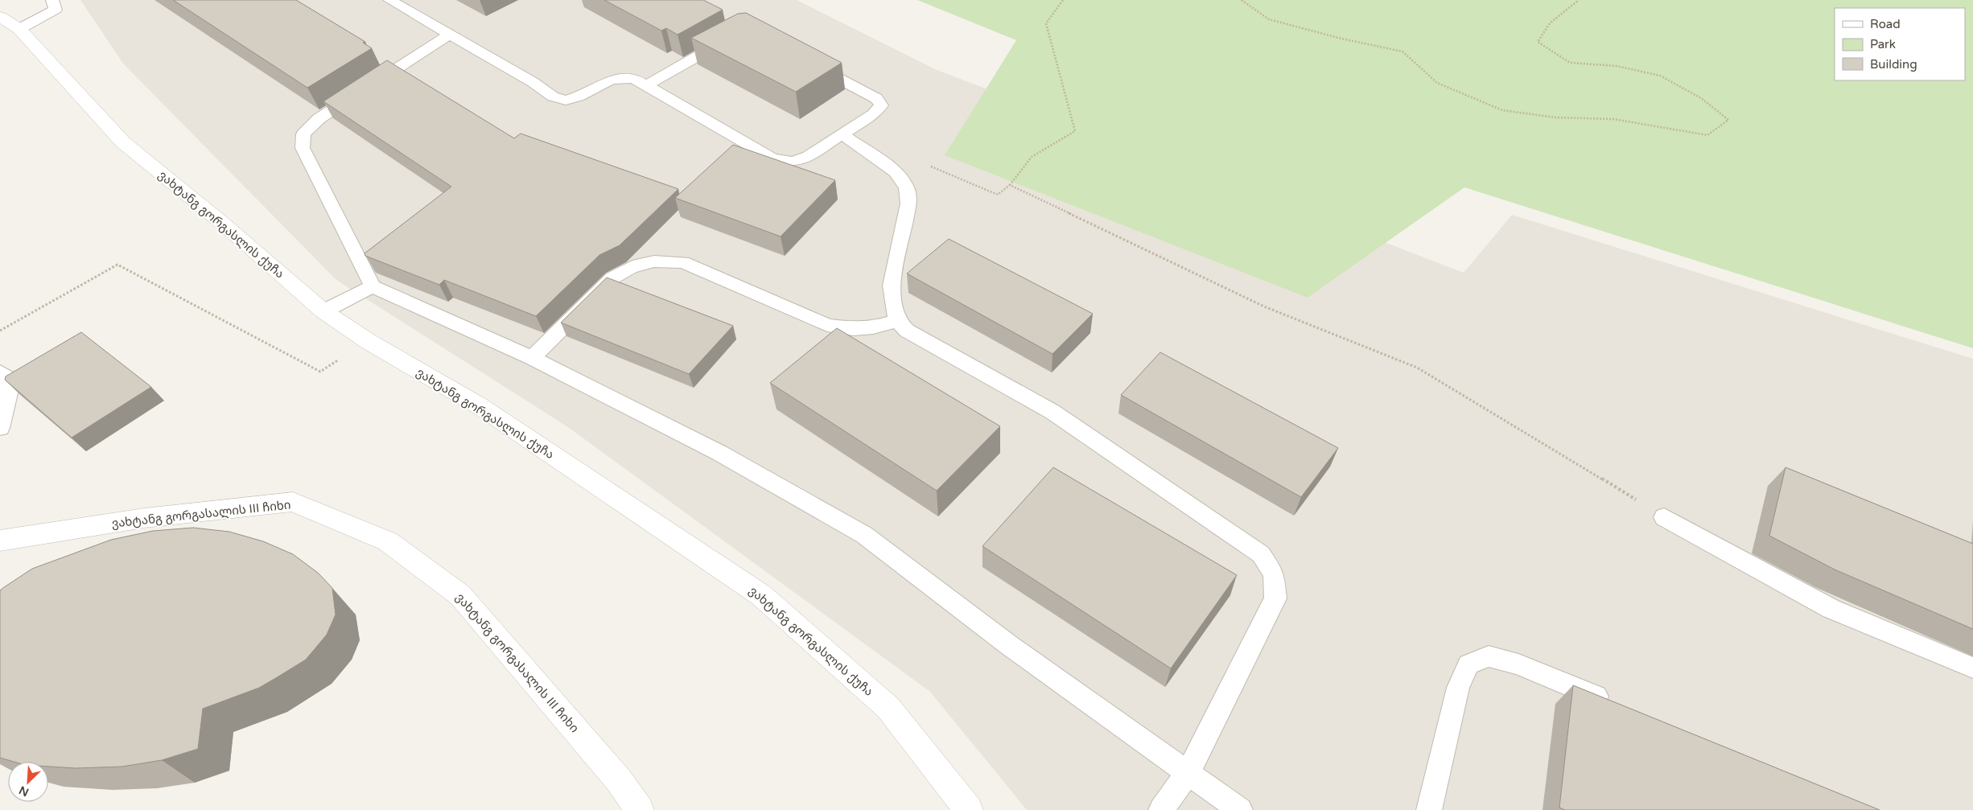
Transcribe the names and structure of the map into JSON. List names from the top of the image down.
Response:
{
  "streets": {
    "street": ["ვახტანგ გორგასლის ქუჩა", "ვახტანგ გორგასალის III ჩიხი"]
  },
  "legend": ["Road", "Park", "Building"],
  "north": "bottom left"
}
